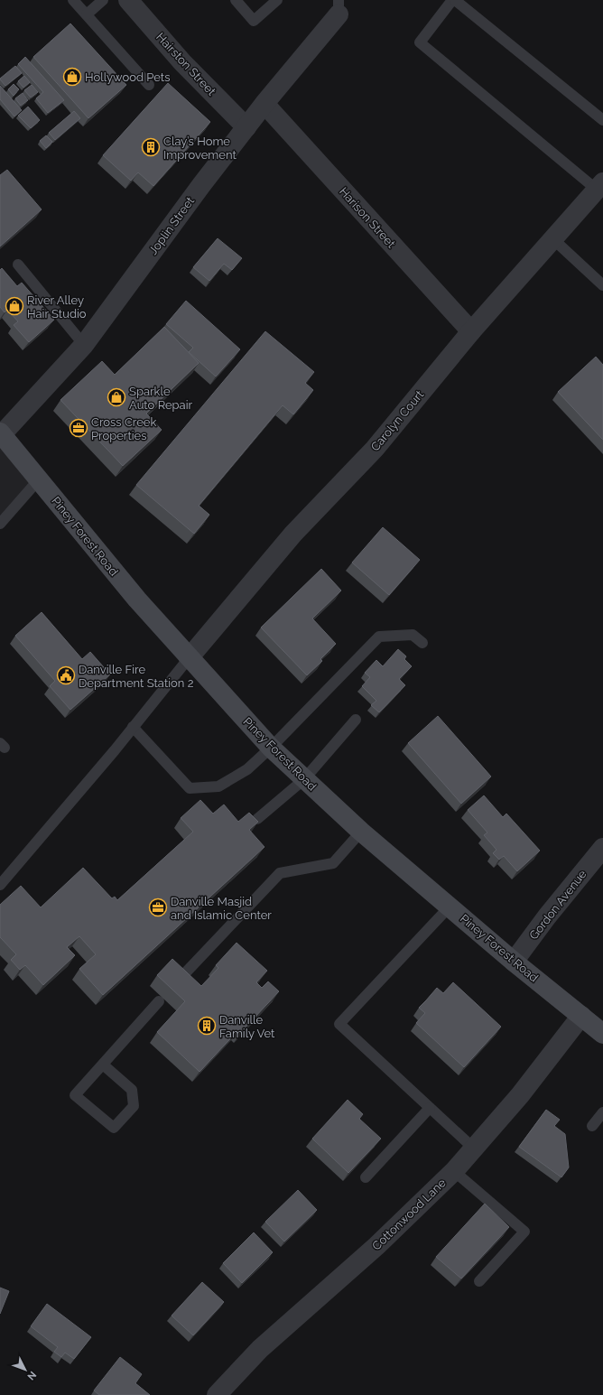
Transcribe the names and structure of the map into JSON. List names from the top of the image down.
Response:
{
  "streets": {
    "main road": ["Piney Forest Road"],
    "street": [
      "Hairston Street",
      "Harison Street",
      "Joplin Street",
      "Carolyn Court",
      "Gordon Avenue",
      "Cottonwood Lane"
    ]
  },
  "crossings": [
    ["Hairston Street", "Joplin Street"],
    ["Harison Street", "Joplin Street"],
    ["Harison Street", "Carolyn Court"],
    ["Joplin Street", "Piney Forest Road"],
    ["Carolyn Court", "Piney Forest Road"],
    ["Piney Forest Road", "Gordon Avenue"],
    ["Piney Forest Road", "Cottonwood Lane"]
  ],
  "places": {
    "shop": ["Hollywood Pets", "River Alley Hair Studio", "Sparkle Auto Repair"],
    "building": ["Clay’s Home Improvement", "Danville Family Vet"],
    "office": ["Cross Creek Properties", "Danville Masjid and Islamic Center"],
    "public building": ["Danville Fire Department Station 2"]
  },
  "north": "bottom right"
}
